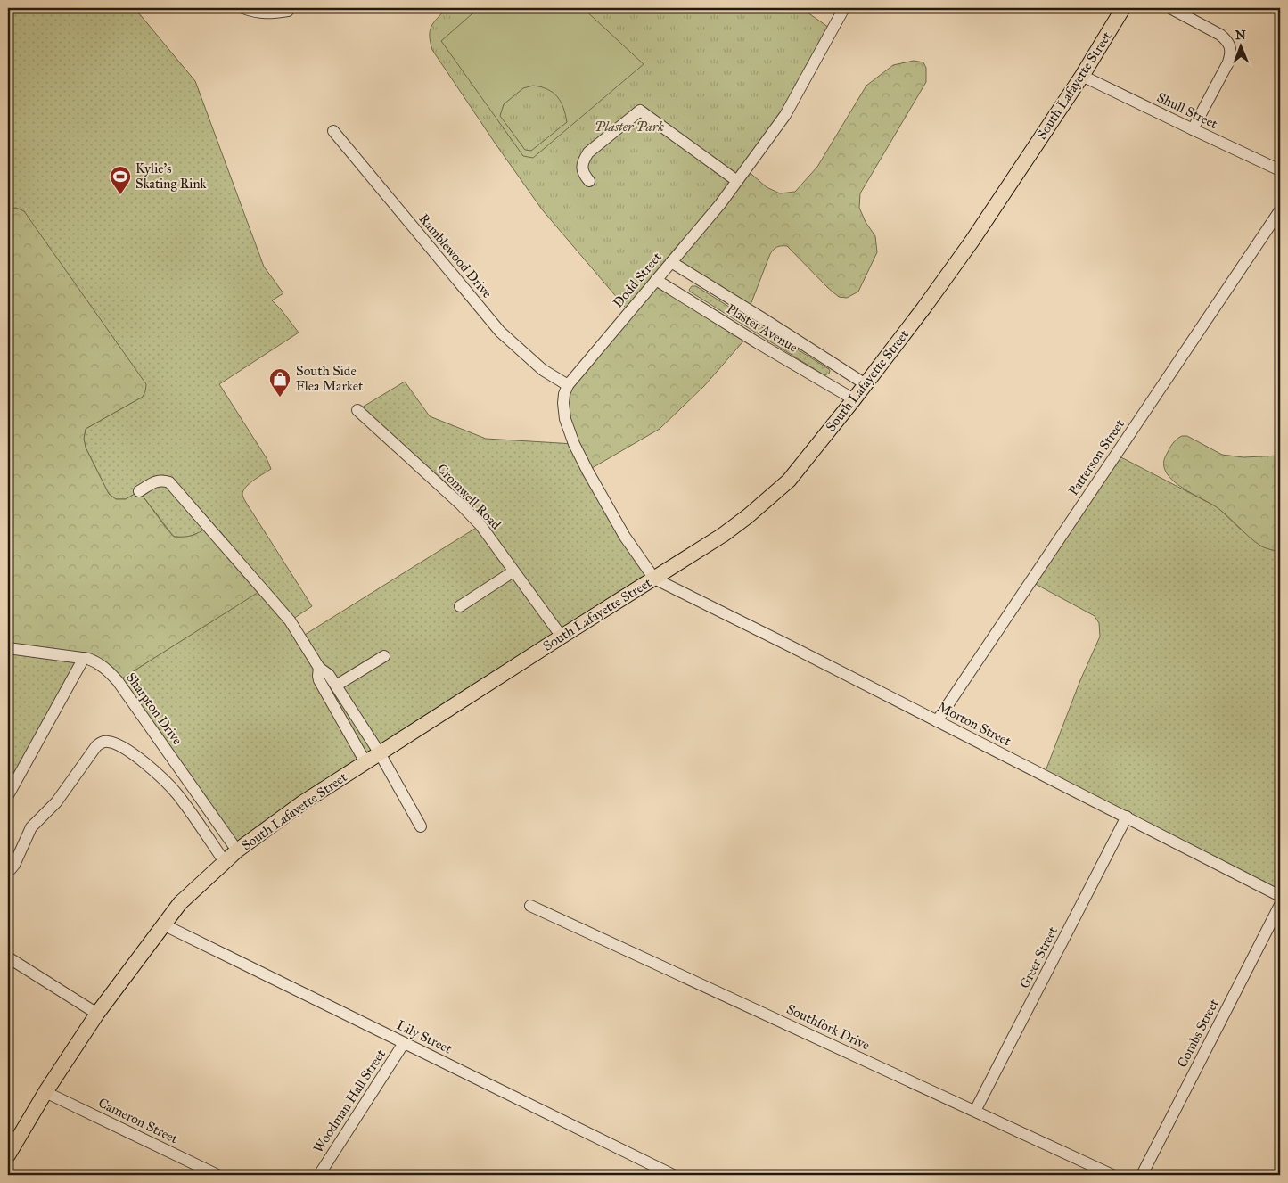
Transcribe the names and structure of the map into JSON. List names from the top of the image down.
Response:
{
  "streets": {
    "main road": ["South Lafayette Street"],
    "street": [
      "Shull Street",
      "Ramblewood Drive",
      "Dodd Street",
      "Plaster Avenue",
      "Patterson Street",
      "Cromwell Road",
      "Sharpton Drive",
      "Morton Street",
      "Greer Street",
      "Southfork Drive",
      "Combs Street",
      "Lily Street",
      "Woodman Hall Street",
      "Cameron Street"
    ]
  },
  "crossings": [
    ["South Lafayette Street", "Shull Street"],
    ["South Lafayette Street", "Dodd Street"],
    ["South Lafayette Street", "Plaster Avenue"],
    ["South Lafayette Street", "Cromwell Road"],
    ["South Lafayette Street", "Sharpton Drive"],
    ["South Lafayette Street", "Morton Street"],
    ["South Lafayette Street", "Lily Street"],
    ["South Lafayette Street", "Cameron Street"],
    ["Ramblewood Drive", "Dodd Street"],
    ["Dodd Street", "Plaster Avenue"],
    ["Dodd Street", "Morton Street"],
    ["Patterson Street", "Morton Street"],
    ["Morton Street", "Greer Street"],
    ["Greer Street", "Southfork Drive"],
    ["Lily Street", "Woodman Hall Street"]
  ],
  "parks": ["Plaster Park"],
  "places": {
    "sports": ["Kylie’s Skating Rink"],
    "shop": ["South Side Flea Market"]
  },
  "north": "top"
}
